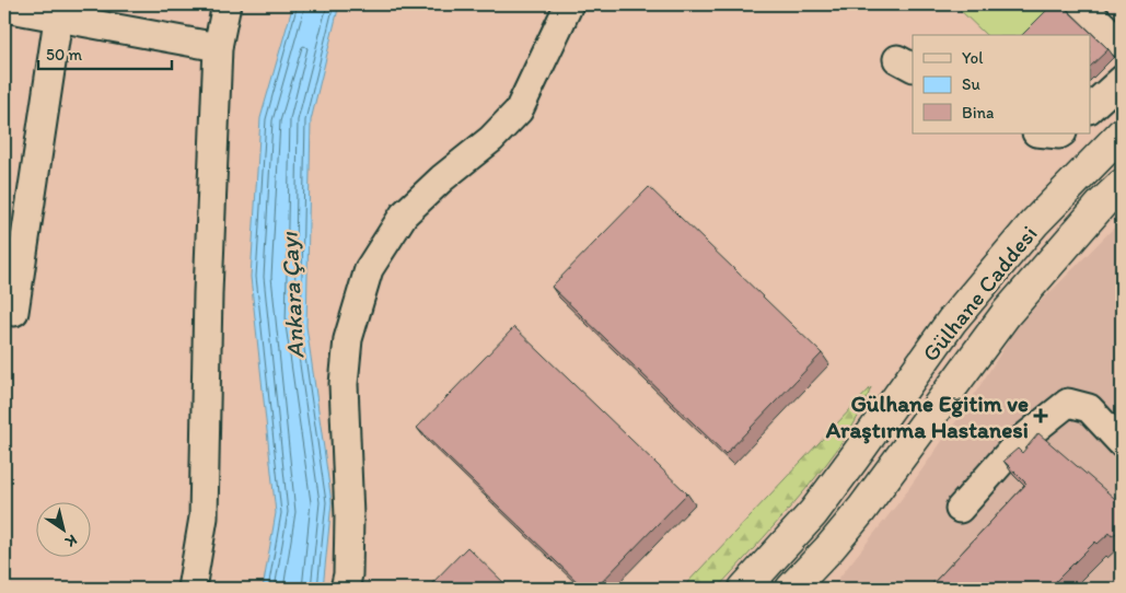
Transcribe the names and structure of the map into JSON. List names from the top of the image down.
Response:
{
  "streets": {
    "main road": ["Gülhane Caddesi"]
  },
  "water": ["Ankara Çayı"],
  "places": {
    "health": ["Gülhane Eğitim ve Araştırma Hastanesi"]
  },
  "legend": ["Yol", "Su", "Bina"],
  "scale_bar": "50 m",
  "north": "bottom right"
}
